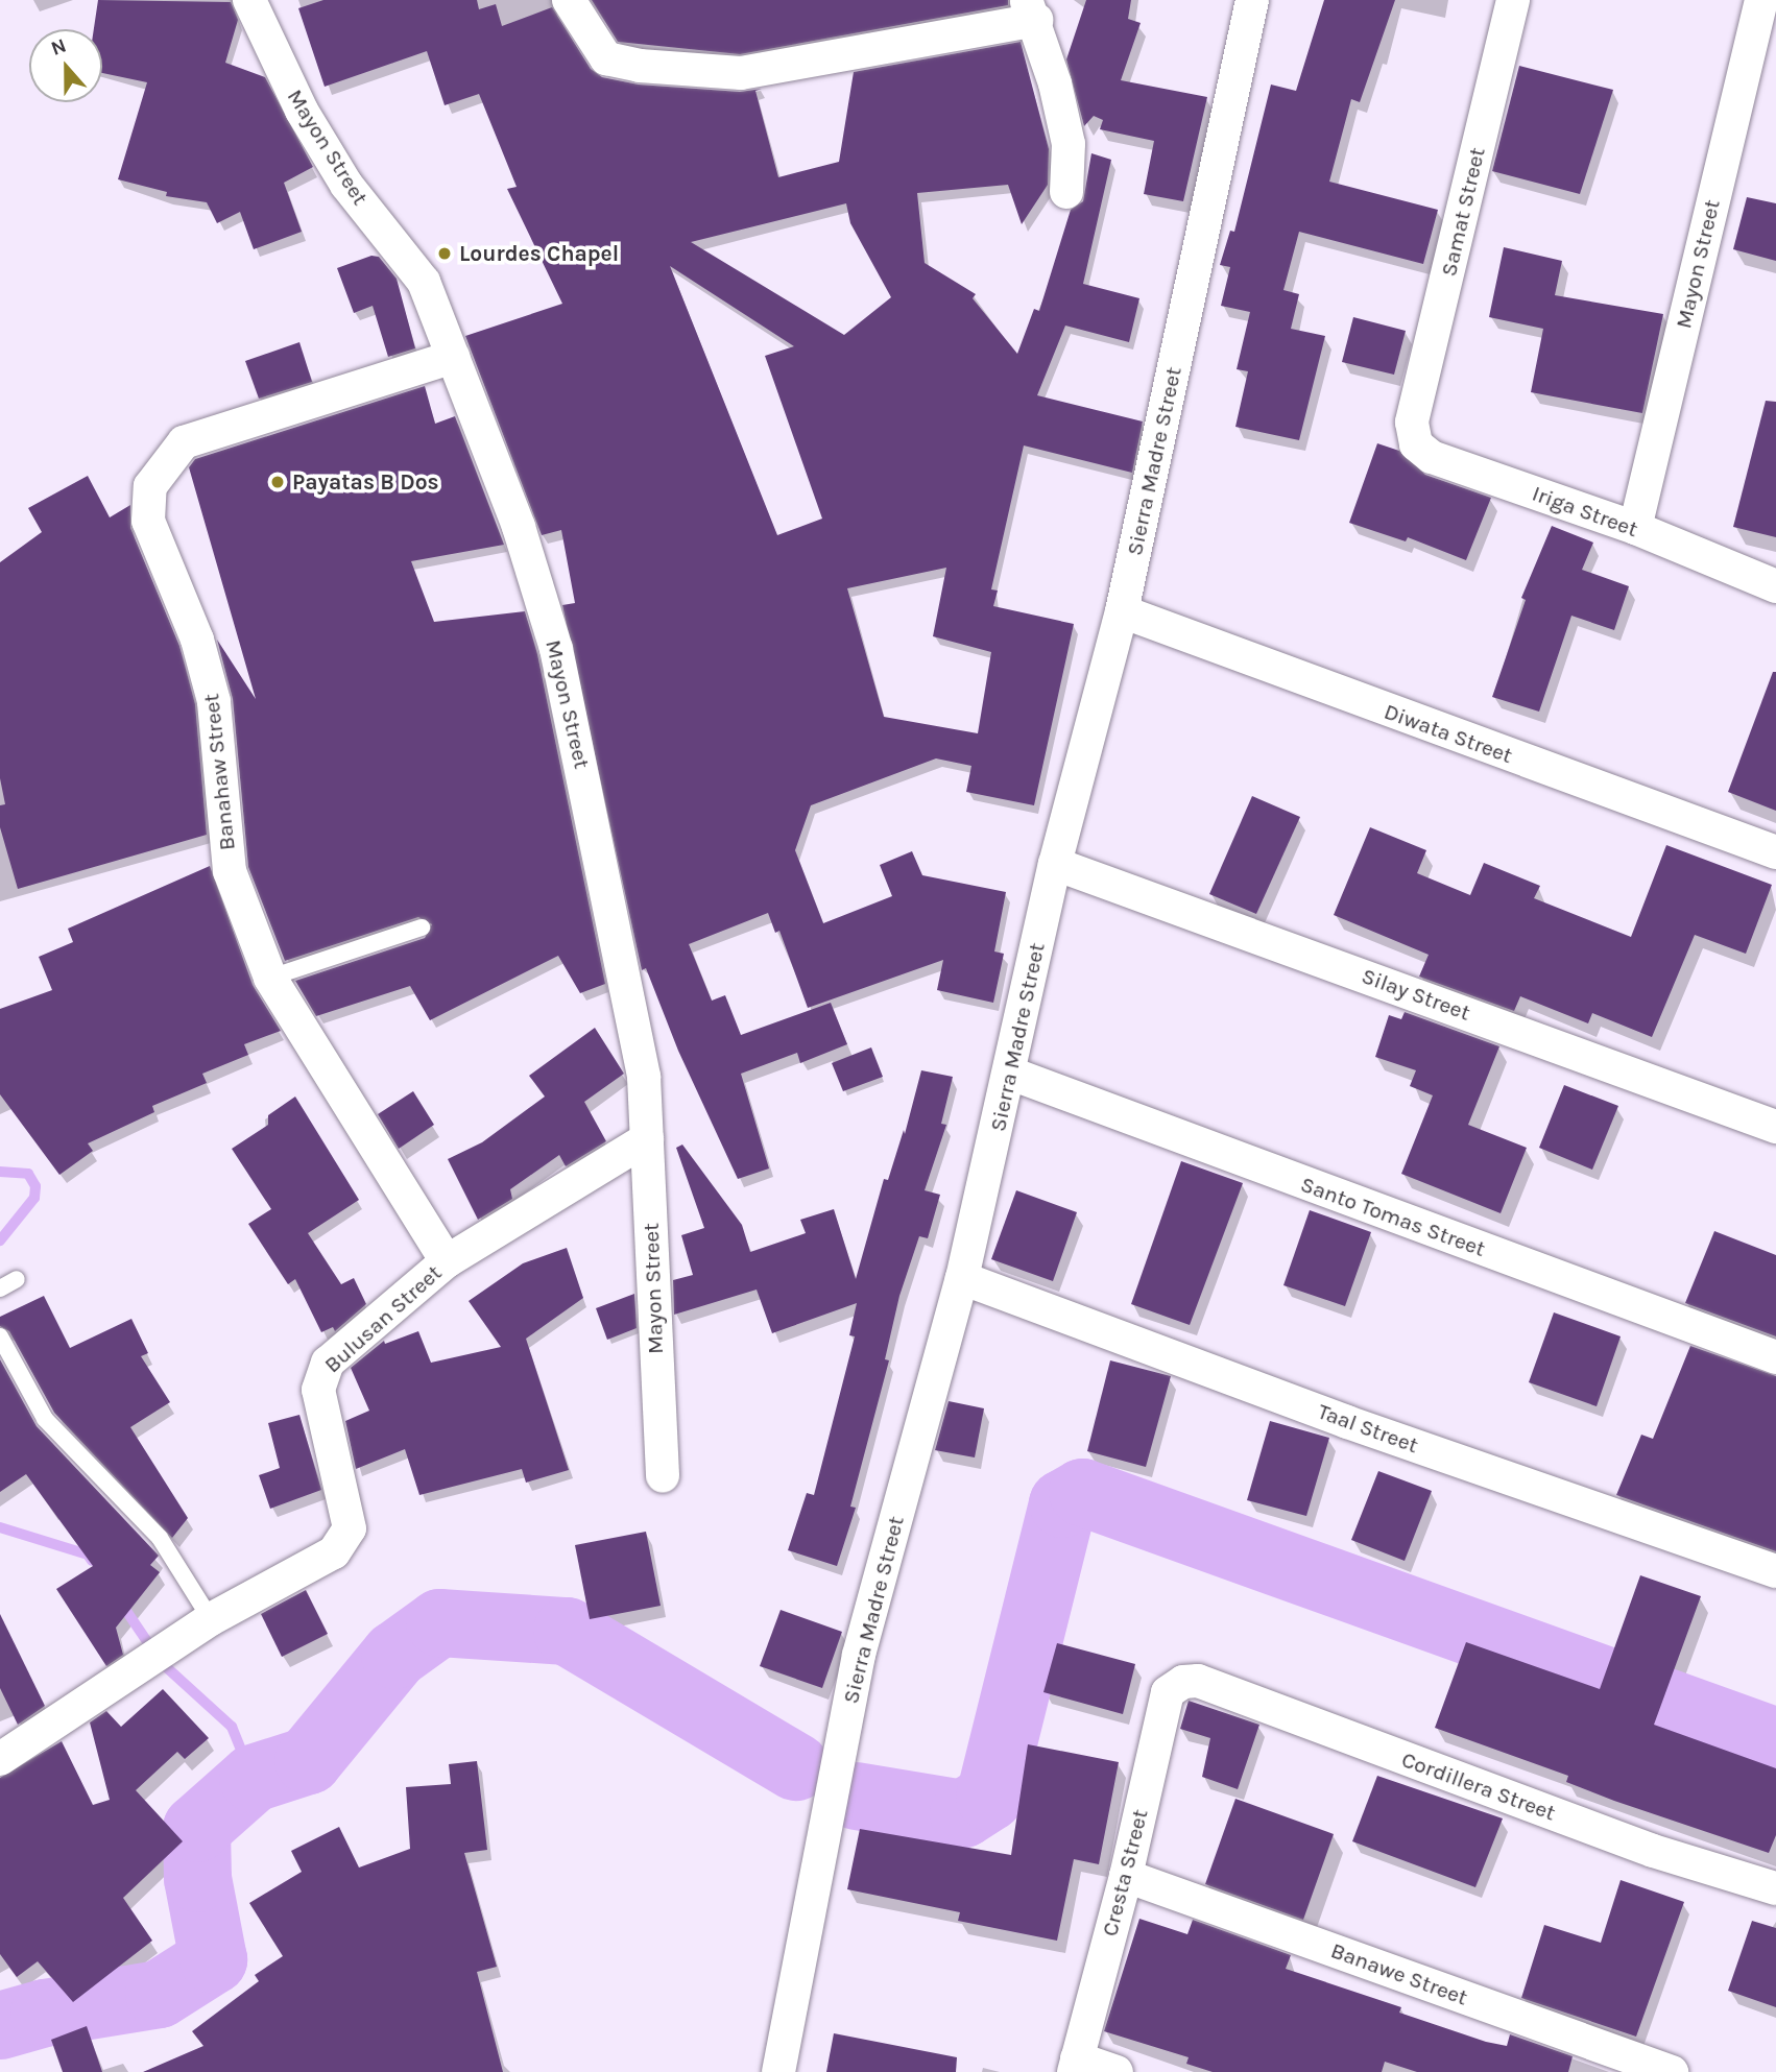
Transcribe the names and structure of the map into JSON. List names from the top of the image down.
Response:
{
  "streets": {
    "street": [
      "Mayon Street",
      "Samat Street",
      "Sierra Madre Street",
      "Iriga Street",
      "Diwata Street",
      "Banahaw Street",
      "Silay Street",
      "Santo Tomas Street",
      "Bulusan Street",
      "Taal Street",
      "Cordillera Street",
      "Cresta Street",
      "Banawe Street"
    ]
  },
  "crossings": [
    ["Mayon Street", "Iriga Street"],
    ["Mayon Street", "Banahaw Street"],
    ["Mayon Street", "Bulusan Street"],
    ["Samat Street", "Iriga Street"],
    ["Sierra Madre Street", "Diwata Street"],
    ["Sierra Madre Street", "Silay Street"],
    ["Sierra Madre Street", "Santo Tomas Street"],
    ["Sierra Madre Street", "Taal Street"],
    ["Banahaw Street", "Bulusan Street"],
    ["Cordillera Street", "Cresta Street"],
    ["Cresta Street", "Banawe Street"]
  ],
  "places": ["Lourdes Chapel", "Payatas B Dos"],
  "north": "top"
}
